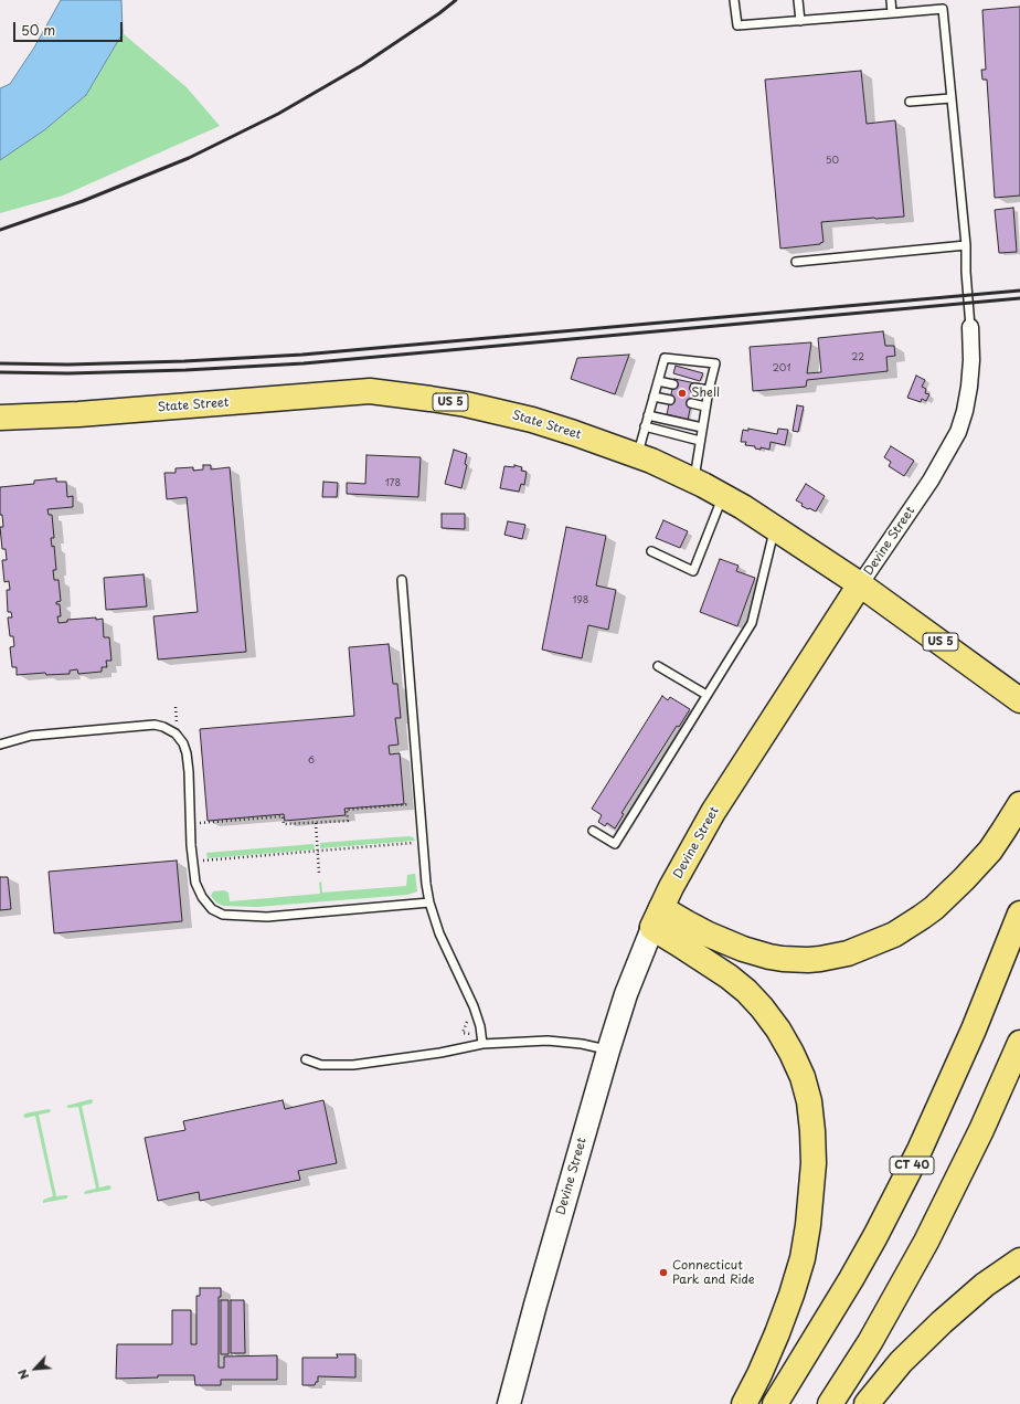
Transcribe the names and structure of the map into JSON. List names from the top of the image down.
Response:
{
  "streets": {
    "main road": [
      "US 5",
      "State Street",
      "Devine Street",
      "CT 40"
    ]
  },
  "crossings": [
    ["State Street", "Devine Street"]
  ],
  "places": ["Shell", "Connecticut Park and Ride"],
  "house_numbers": [
    "50",
    "22",
    "201",
    "178",
    "198",
    "6"
  ],
  "scale_bar": "50 m",
  "north": "bottom left"
}
